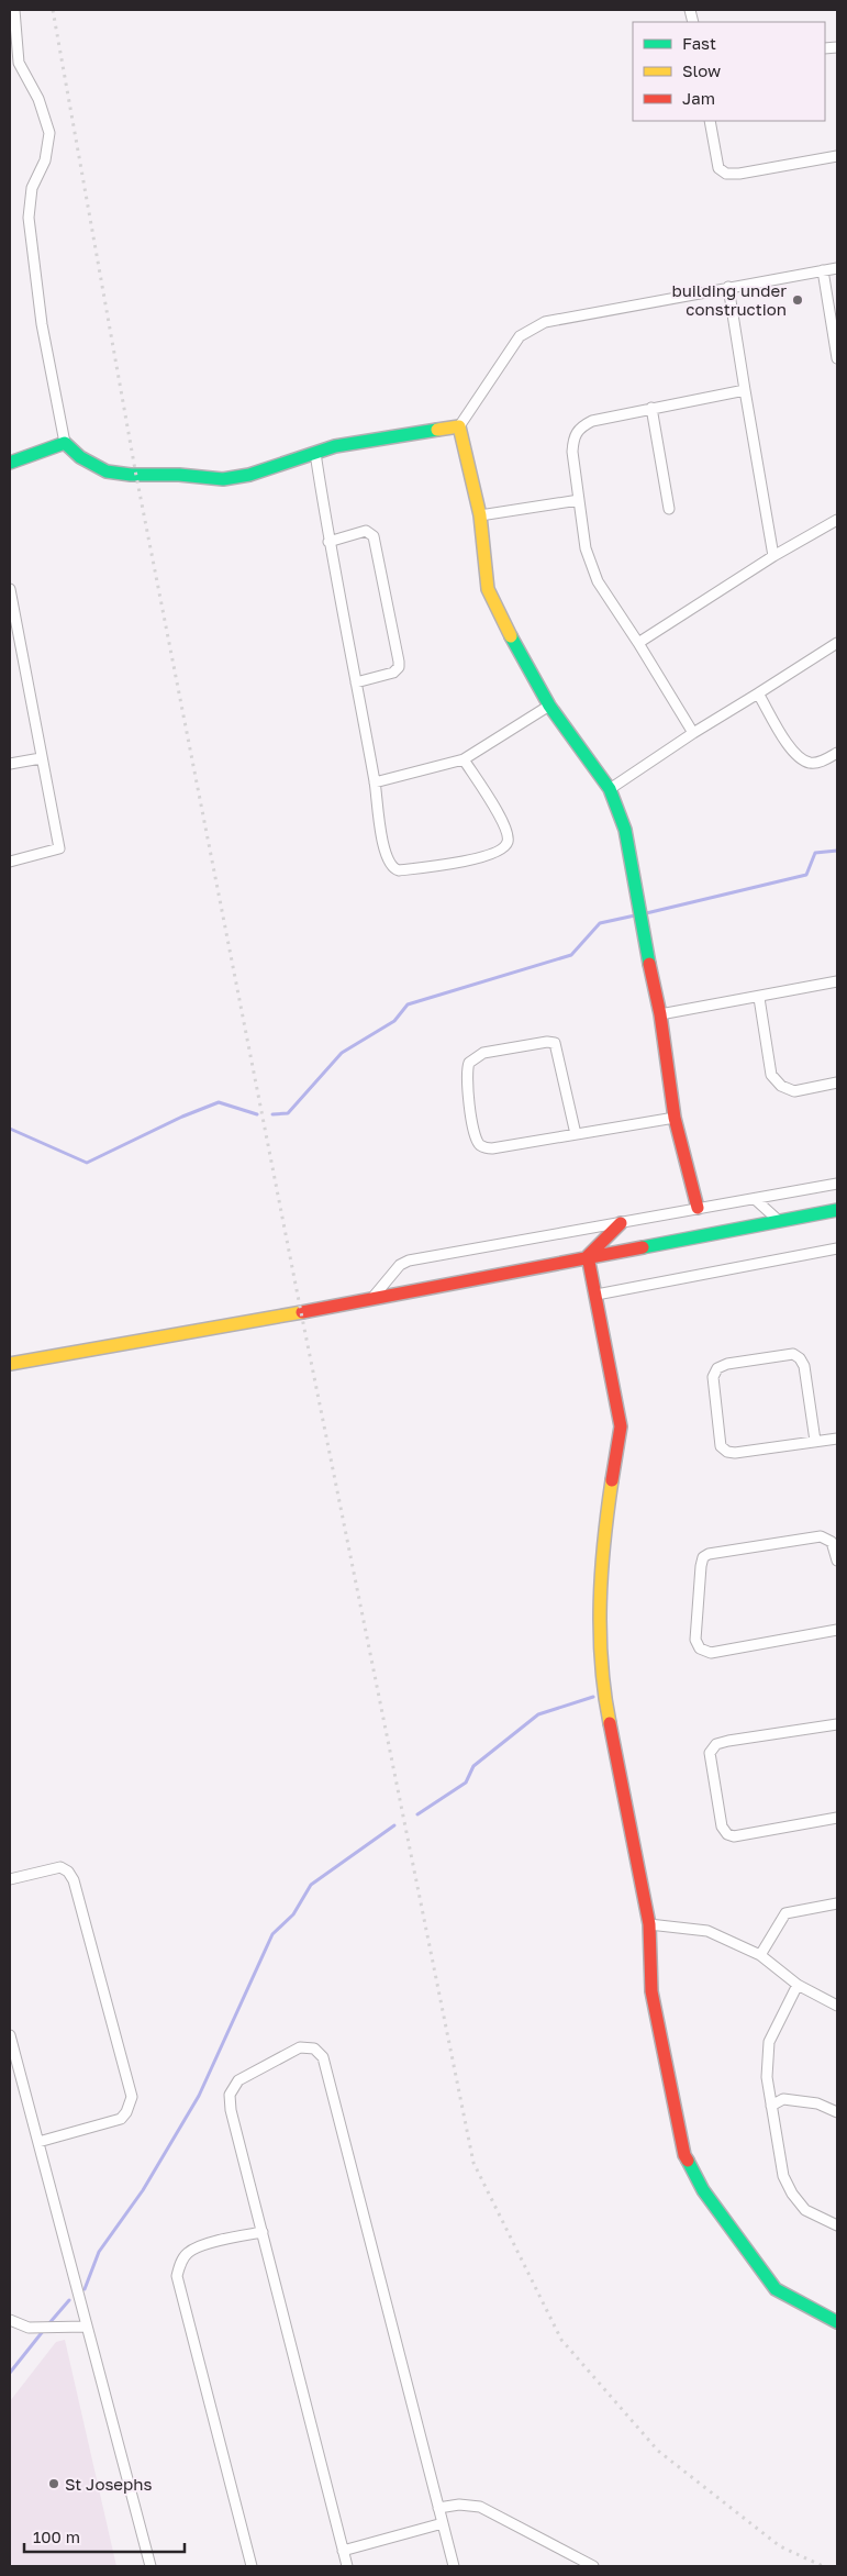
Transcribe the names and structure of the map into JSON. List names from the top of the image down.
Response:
{
  "places": ["building under construction", "St Josephs"],
  "legend": ["Fast", "Slow", "Jam"],
  "scale_bar": "100 m"
}
